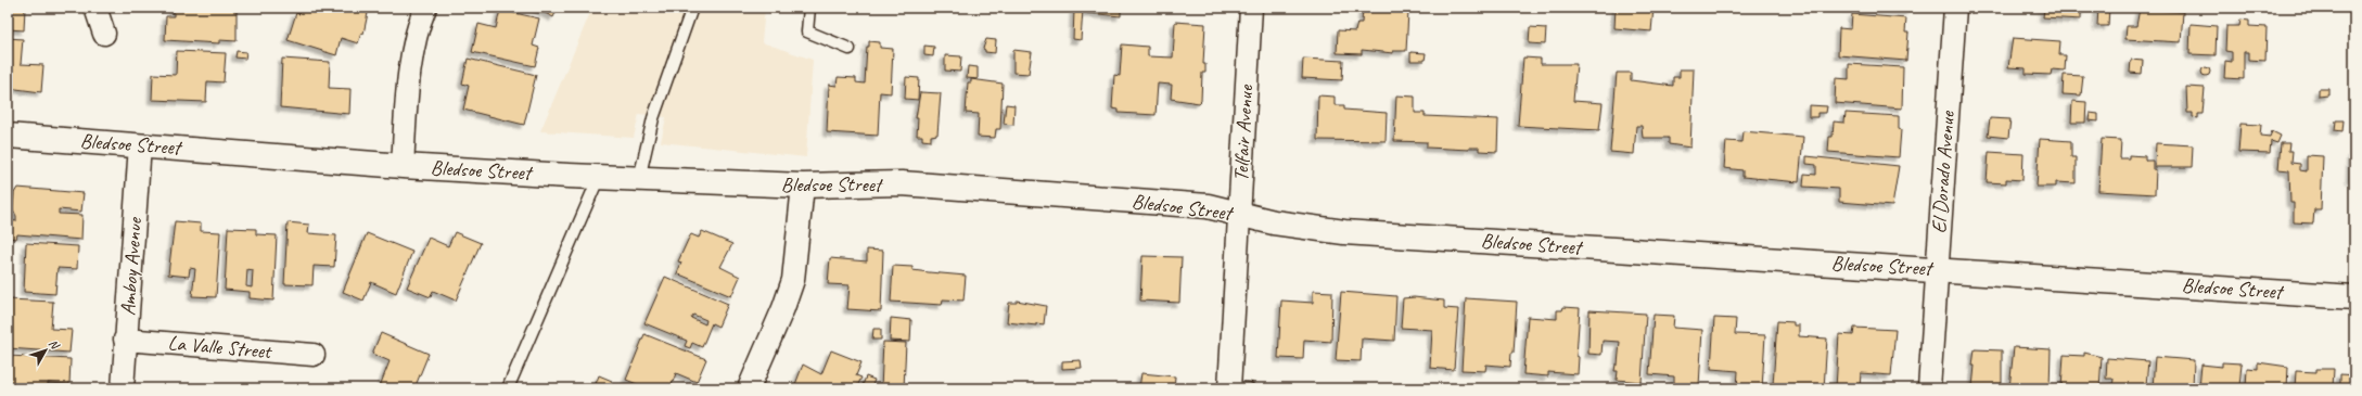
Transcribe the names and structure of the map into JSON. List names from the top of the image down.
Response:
{
  "streets": {
    "street": [
      "Telfair Avenue",
      "Bledsoe Street",
      "El Dorado Avenue",
      "Amboy Avenue",
      "La Valle Street"
    ]
  },
  "crossings": [
    ["Telfair Avenue", "Bledsoe Street"],
    ["Bledsoe Street", "El Dorado Avenue"],
    ["Bledsoe Street", "Amboy Avenue"],
    ["Amboy Avenue", "La Valle Street"]
  ],
  "north": "top right"
}
